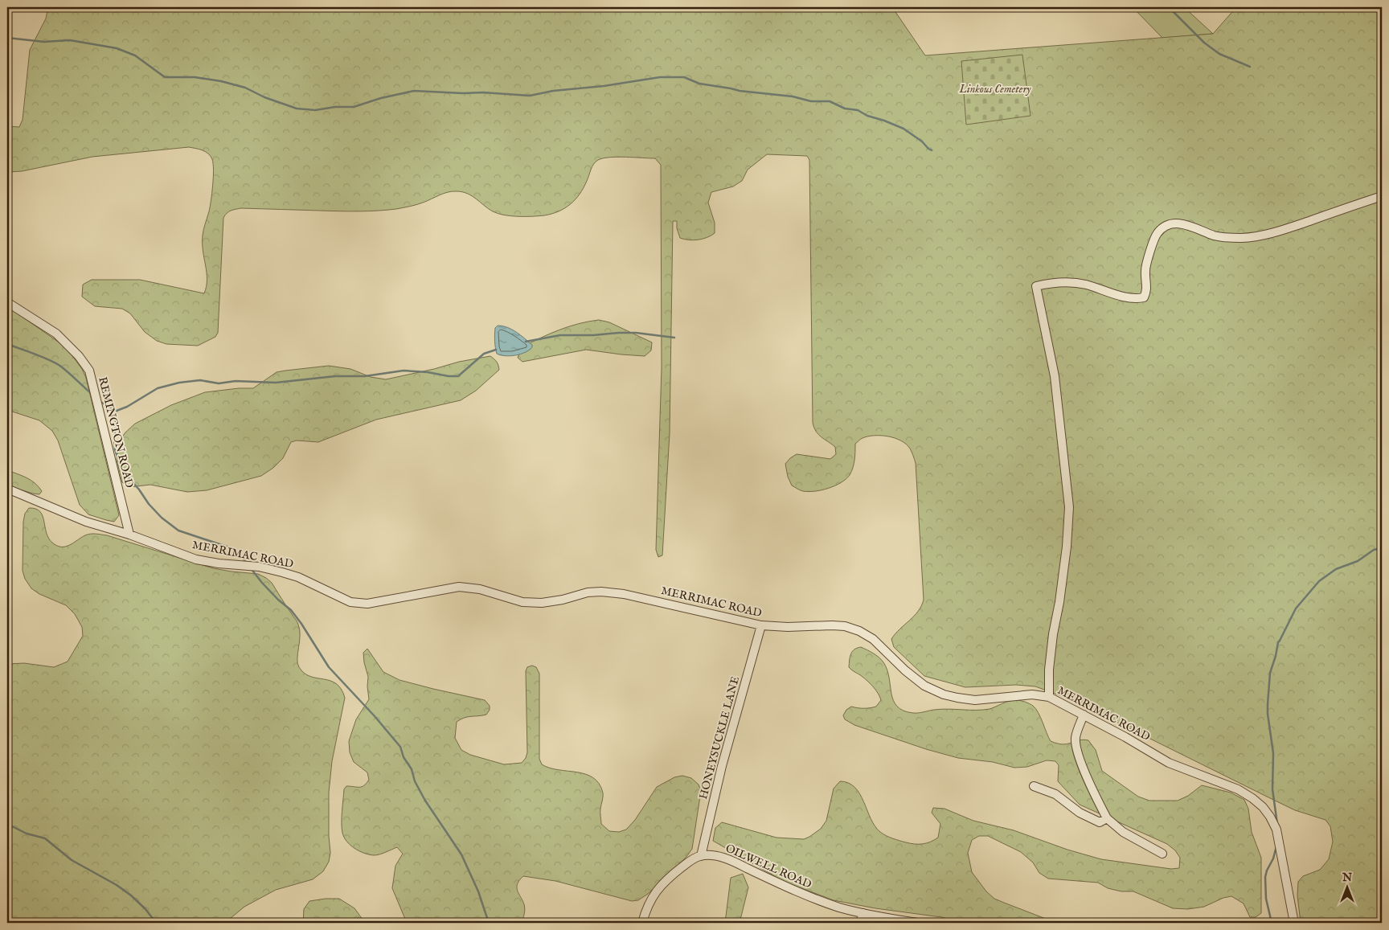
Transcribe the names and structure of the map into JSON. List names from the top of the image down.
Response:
{
  "streets": {
    "street": [
      "REMINGTON ROAD",
      "MERRIMAC ROAD",
      "HONEYSUCKLE LANE",
      "OILWELL ROAD"
    ]
  },
  "crossings": [
    ["REMINGTON ROAD", "MERRIMAC ROAD"],
    ["MERRIMAC ROAD", "HONEYSUCKLE LANE"],
    ["HONEYSUCKLE LANE", "OILWELL ROAD"]
  ],
  "parks": ["Linkous Cemetery"],
  "north": "top"
}
